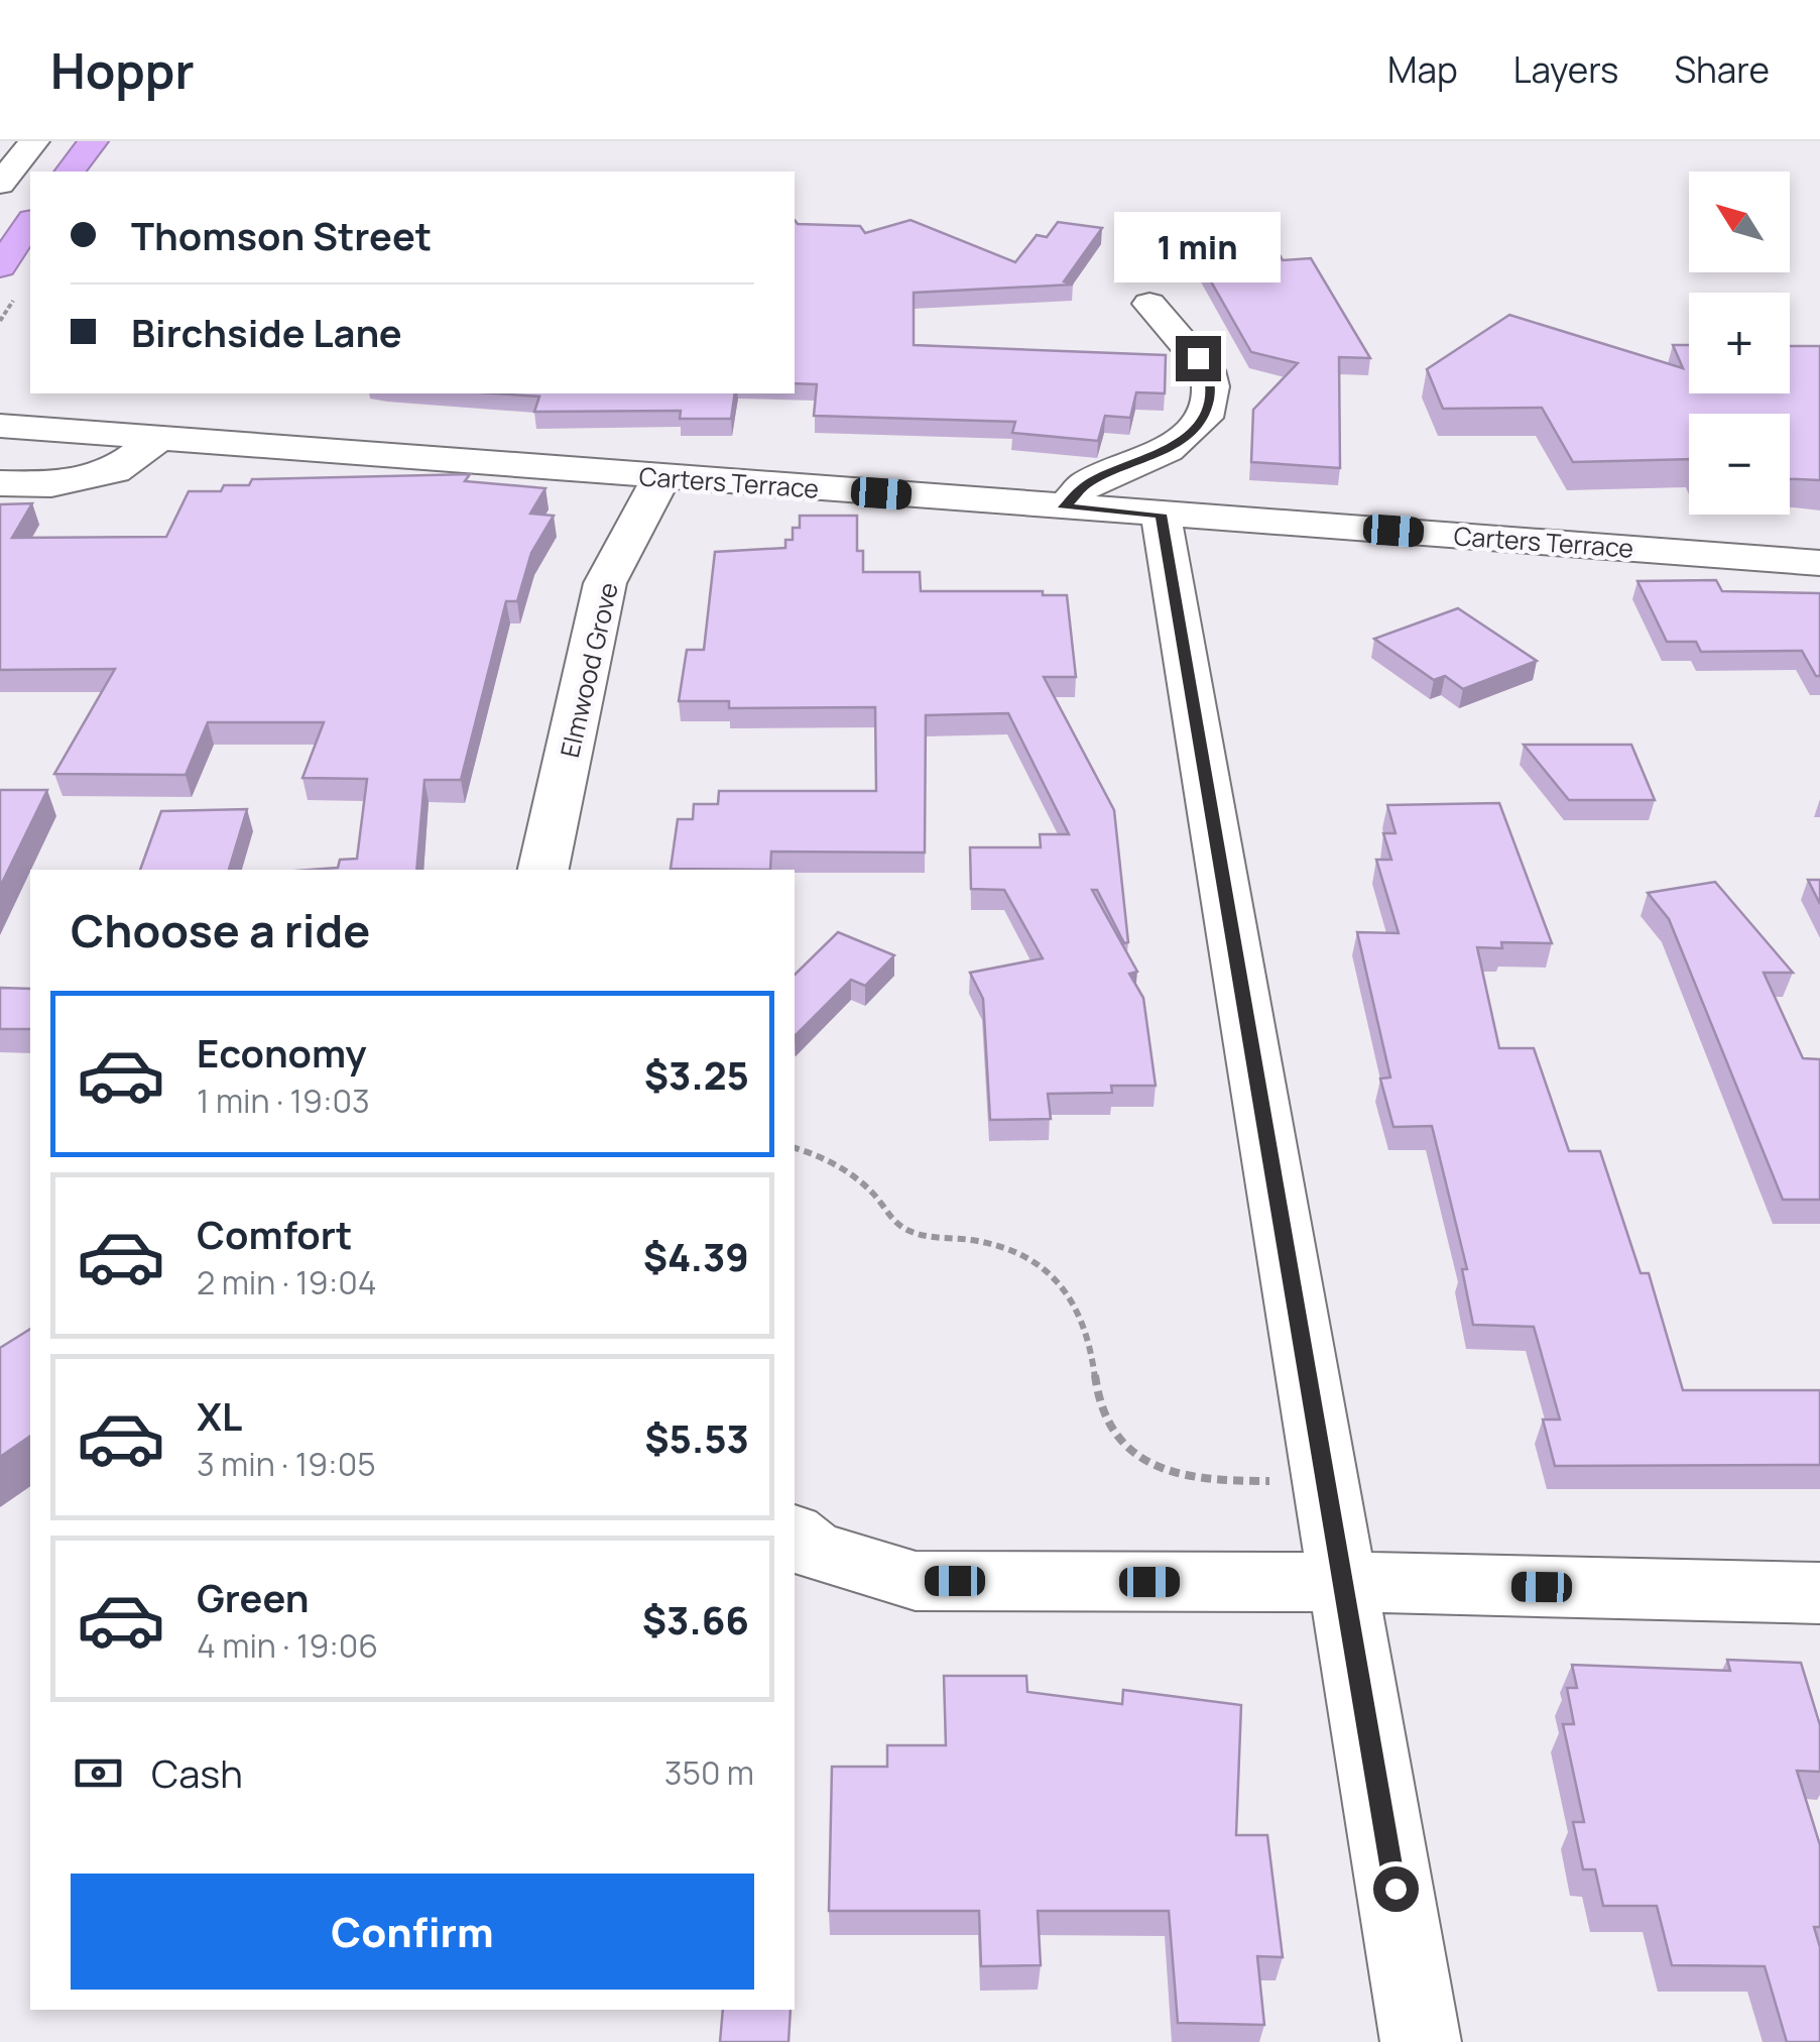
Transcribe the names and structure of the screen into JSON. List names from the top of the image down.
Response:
{
  "streets": {
    "street": ["Carters Terrace", "Elmwood Grove"]
  },
  "crossings": [
    ["Carters Terrace", "Elmwood Grove"]
  ],
  "north": "top left",
  "page": {
    "header": "Hoppr",
    "nav": ["Map", "Layers", "Share"],
    "map_buttons": ["+", "−"],
    "banner": ["Thomson Street", "Birchside Lane"],
    "bubble": "1 min",
    "heading": "Choose a ride",
    "list": [
      {
        "name": "Economy",
        "note": "1 min · 19:03",
        "value": "$3.25"
      },
      {
        "name": "Comfort",
        "note": "2 min · 19:04",
        "value": "$4.39"
      },
      {
        "name": "XL",
        "note": "3 min · 19:05",
        "value": "$5.53"
      },
      {
        "name": "Green",
        "note": "4 min · 19:06",
        "value": "$3.66"
      }
    ],
    "pay": ["Cash", "350 m"],
    "buttons": "Confirm"
  }
}
